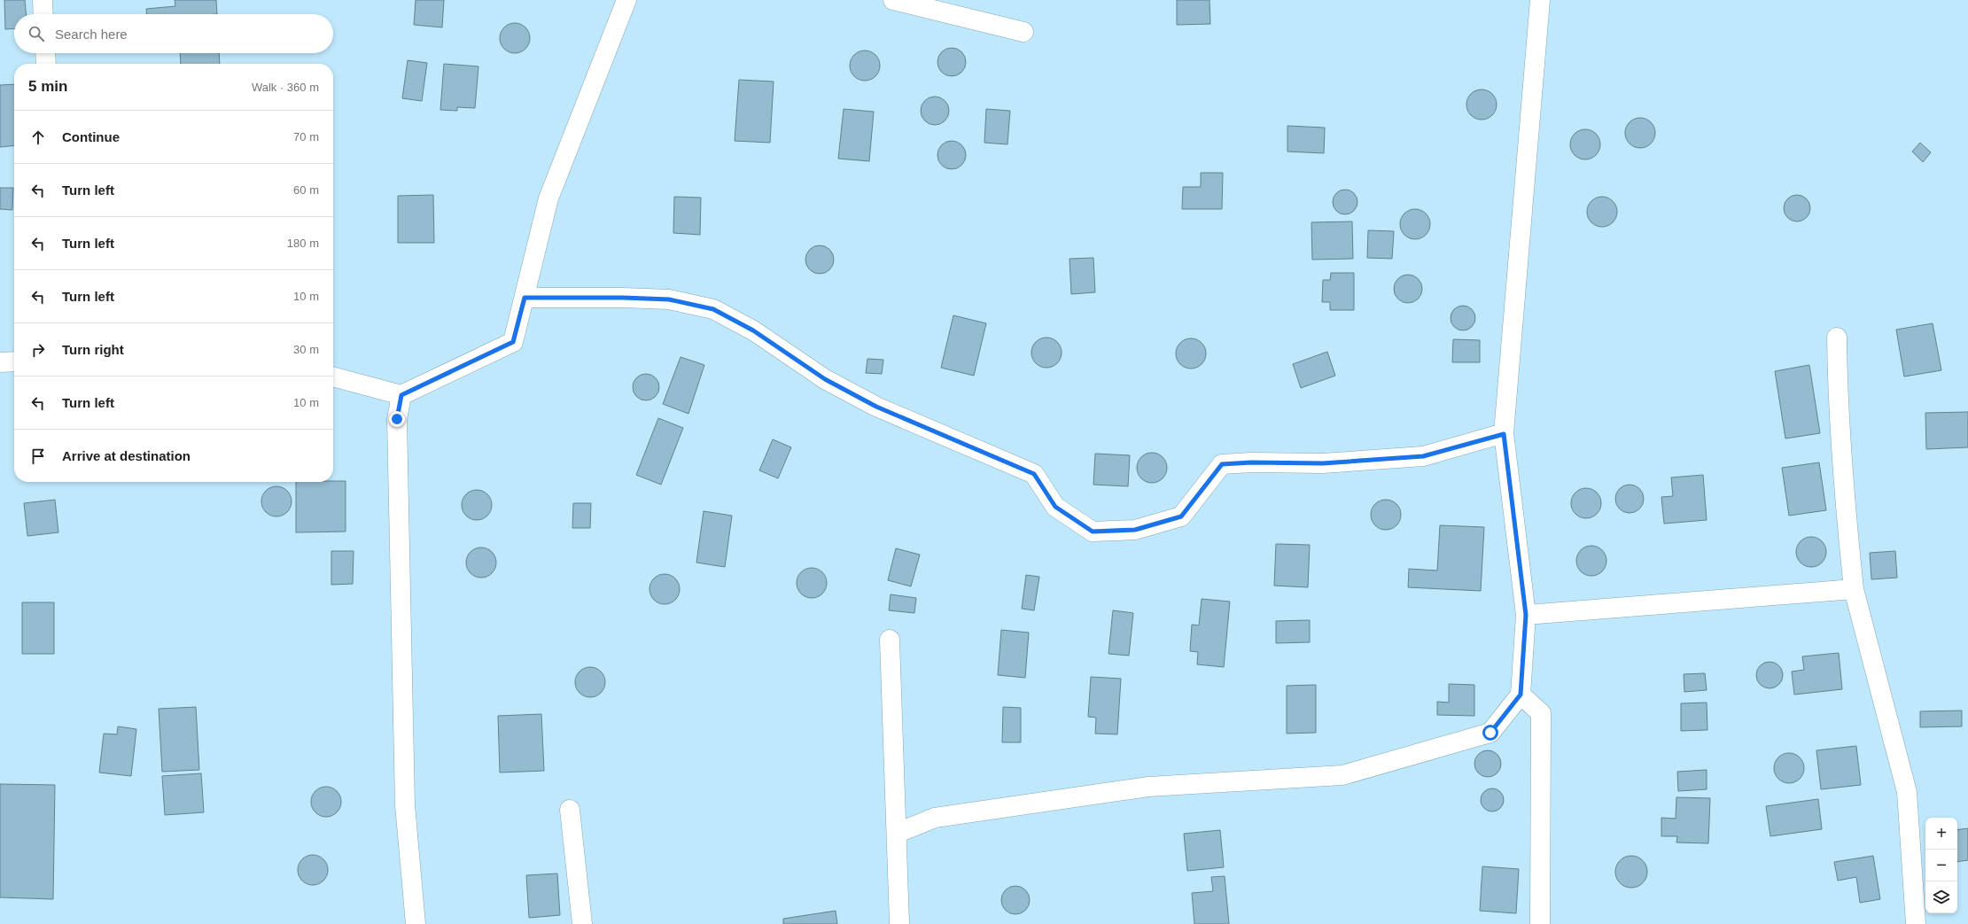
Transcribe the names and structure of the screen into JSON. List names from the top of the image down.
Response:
{
  "page": {
    "search": "Search here",
    "heading": ["5 min", "Walk · 360 m"],
    "list": [
      ["Continue", "70 m"],
      ["Turn left", "60 m"],
      ["Turn left", "180 m"],
      ["Turn left", "10 m"],
      ["Turn right", "30 m"],
      ["Turn left", "10 m"],
      "Arrive at destination"
    ],
    "map_buttons": ["+", "−"]
  }
}
